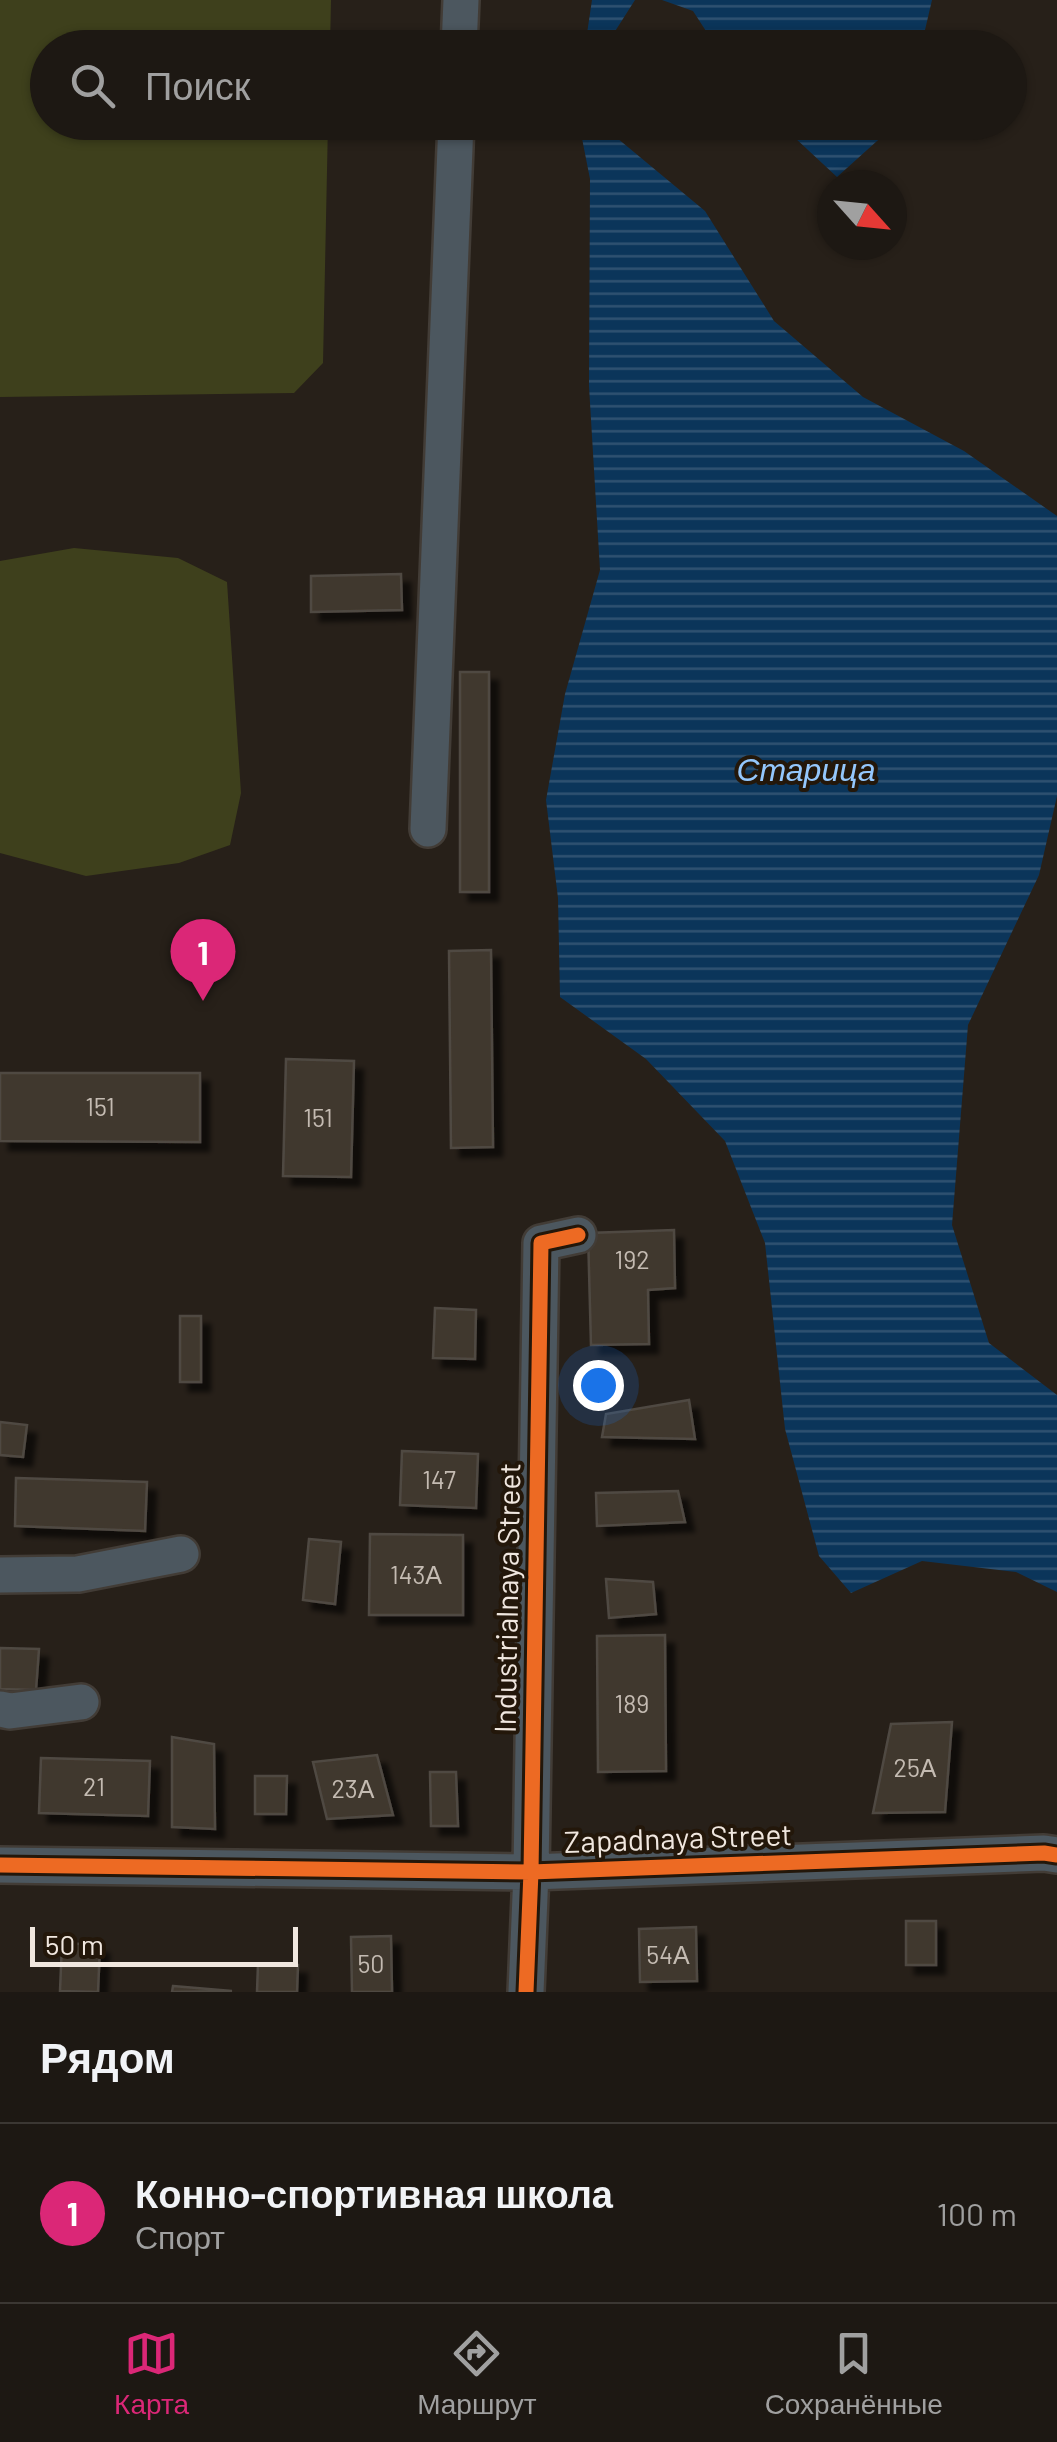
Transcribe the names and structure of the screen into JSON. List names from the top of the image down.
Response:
{
  "streets": {
    "street": ["Industrialnaya Street", "Zapadnaya Street"]
  },
  "crossings": [
    ["Industrialnaya Street", "Zapadnaya Street"]
  ],
  "water": ["Старица"],
  "house_numbers": [
    "151",
    "151",
    "192",
    "147",
    "143А",
    "189",
    "25А",
    "21",
    "23А",
    "54А",
    "50"
  ],
  "scale_bar": "50 m",
  "north": "bottom right",
  "page": {
    "search": "Поиск",
    "pins": "1",
    "scale": "50 m",
    "heading": "Рядом",
    "list": [
      {
        "mark": "1",
        "name": "Конно-спортивная школа",
        "note": "Спорт",
        "value": "100 m"
      }
    ],
    "nav": ["Карта", "Маршрут", "Сохранённые"]
  }
}
